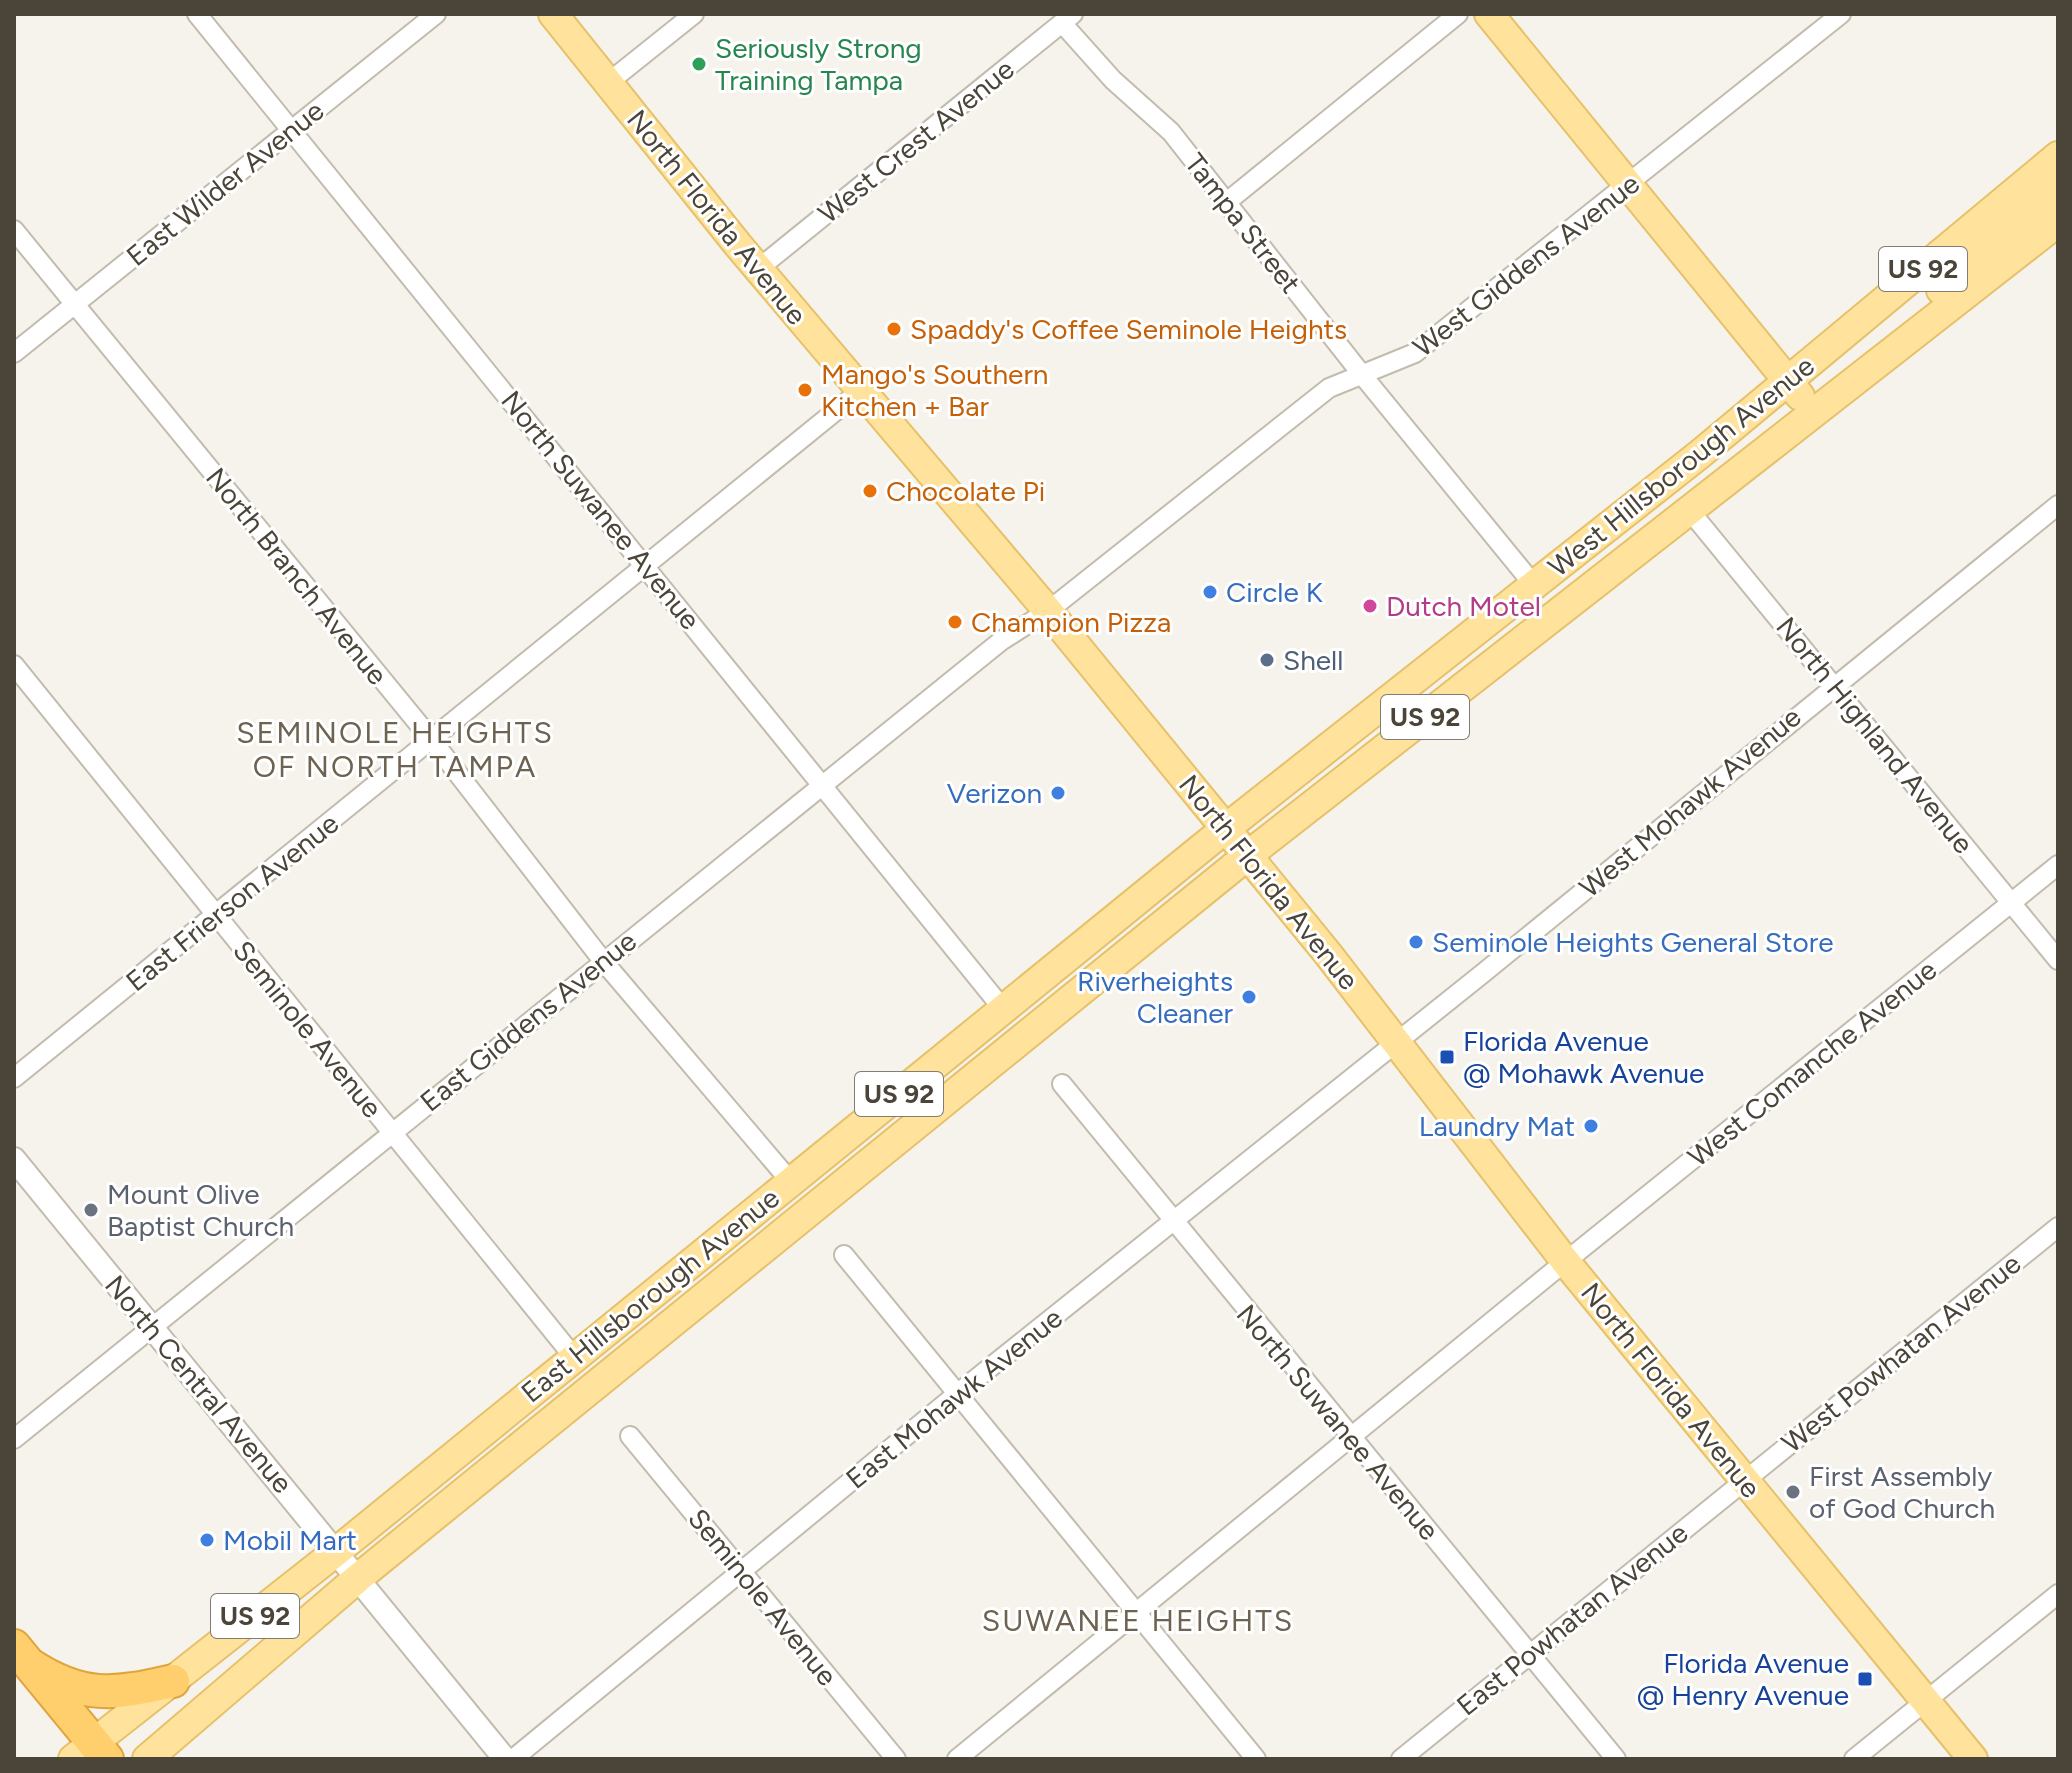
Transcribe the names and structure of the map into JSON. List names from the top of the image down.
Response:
{
  "streets": {
    "main road": [
      "North Florida Avenue",
      "US 92",
      "West Hillsborough Avenue",
      "East Hillsborough Avenue"
    ],
    "street": [
      "West Crest Avenue",
      "East Wilder Avenue",
      "Tampa Street",
      "West Giddens Avenue",
      "North Suwanee Avenue",
      "North Branch Avenue",
      "North Highland Avenue",
      "West Mohawk Avenue",
      "East Frierson Avenue",
      "East Giddens Avenue",
      "Seminole Avenue",
      "West Comanche Avenue",
      "West Powhatan Avenue",
      "North Central Avenue",
      "East Mohawk Avenue",
      "East Powhatan Avenue"
    ]
  },
  "crossings": [
    ["West Crest Avenue", "North Florida Avenue"],
    ["West Crest Avenue", "Tampa Street"],
    ["East Wilder Avenue", "North Suwanee Avenue"],
    ["East Wilder Avenue", "North Branch Avenue"],
    ["North Florida Avenue", "West Giddens Avenue"],
    ["North Florida Avenue", "West Hillsborough Avenue"],
    ["North Florida Avenue", "West Mohawk Avenue"],
    ["North Florida Avenue", "East Frierson Avenue"],
    ["North Florida Avenue", "East Giddens Avenue"],
    ["North Florida Avenue", "West Comanche Avenue"],
    ["North Florida Avenue", "East Hillsborough Avenue"],
    ["North Florida Avenue", "West Powhatan Avenue"],
    ["North Florida Avenue", "East Mohawk Avenue"],
    ["North Florida Avenue", "East Powhatan Avenue"],
    ["Tampa Street", "West Giddens Avenue"],
    ["Tampa Street", "West Hillsborough Avenue"],
    ["West Giddens Avenue", "East Giddens Avenue"],
    ["West Hillsborough Avenue", "North Highland Avenue"],
    ["West Hillsborough Avenue", "East Hillsborough Avenue"],
    ["North Suwanee Avenue", "East Frierson Avenue"],
    ["North Suwanee Avenue", "East Giddens Avenue"],
    ["North Suwanee Avenue", "West Comanche Avenue"],
    ["North Suwanee Avenue", "East Hillsborough Avenue"],
    ["North Suwanee Avenue", "East Mohawk Avenue"],
    ["North Suwanee Avenue", "East Powhatan Avenue"],
    ["North Branch Avenue", "East Frierson Avenue"],
    ["North Branch Avenue", "East Giddens Avenue"],
    ["North Branch Avenue", "East Hillsborough Avenue"],
    ["North Highland Avenue", "West Mohawk Avenue"],
    ["North Highland Avenue", "West Comanche Avenue"],
    ["West Mohawk Avenue", "East Mohawk Avenue"],
    ["East Frierson Avenue", "Seminole Avenue"],
    ["East Giddens Avenue", "Seminole Avenue"],
    ["East Giddens Avenue", "North Central Avenue"],
    ["Seminole Avenue", "East Hillsborough Avenue"],
    ["Seminole Avenue", "East Mohawk Avenue"],
    ["East Hillsborough Avenue", "North Central Avenue"],
    ["West Powhatan Avenue", "East Powhatan Avenue"]
  ],
  "districts": ["SEMINOLE HEIGHTS OF NORTH TAMPA", "SUWANEE HEIGHTS"],
  "places": {
    "other": [
      "Seriously Strong Training Tampa",
      "Spaddy's Coffee Seminole Heights",
      "Mango's Southern Kitchen + Bar",
      "Chocolate Pi",
      "Circle K",
      "Dutch Motel",
      "Champion Pizza",
      "Shell",
      "Verizon",
      "Seminole Heights General Store",
      "Riverheights Cleaner",
      "Laundry Mat",
      "Mount Olive Baptist Church",
      "First Assembly of God Church",
      "Mobil Mart"
    ],
    "transit": ["Florida Avenue @ Mohawk Avenue", "Florida Avenue @ Henry Avenue"]
  }
}
